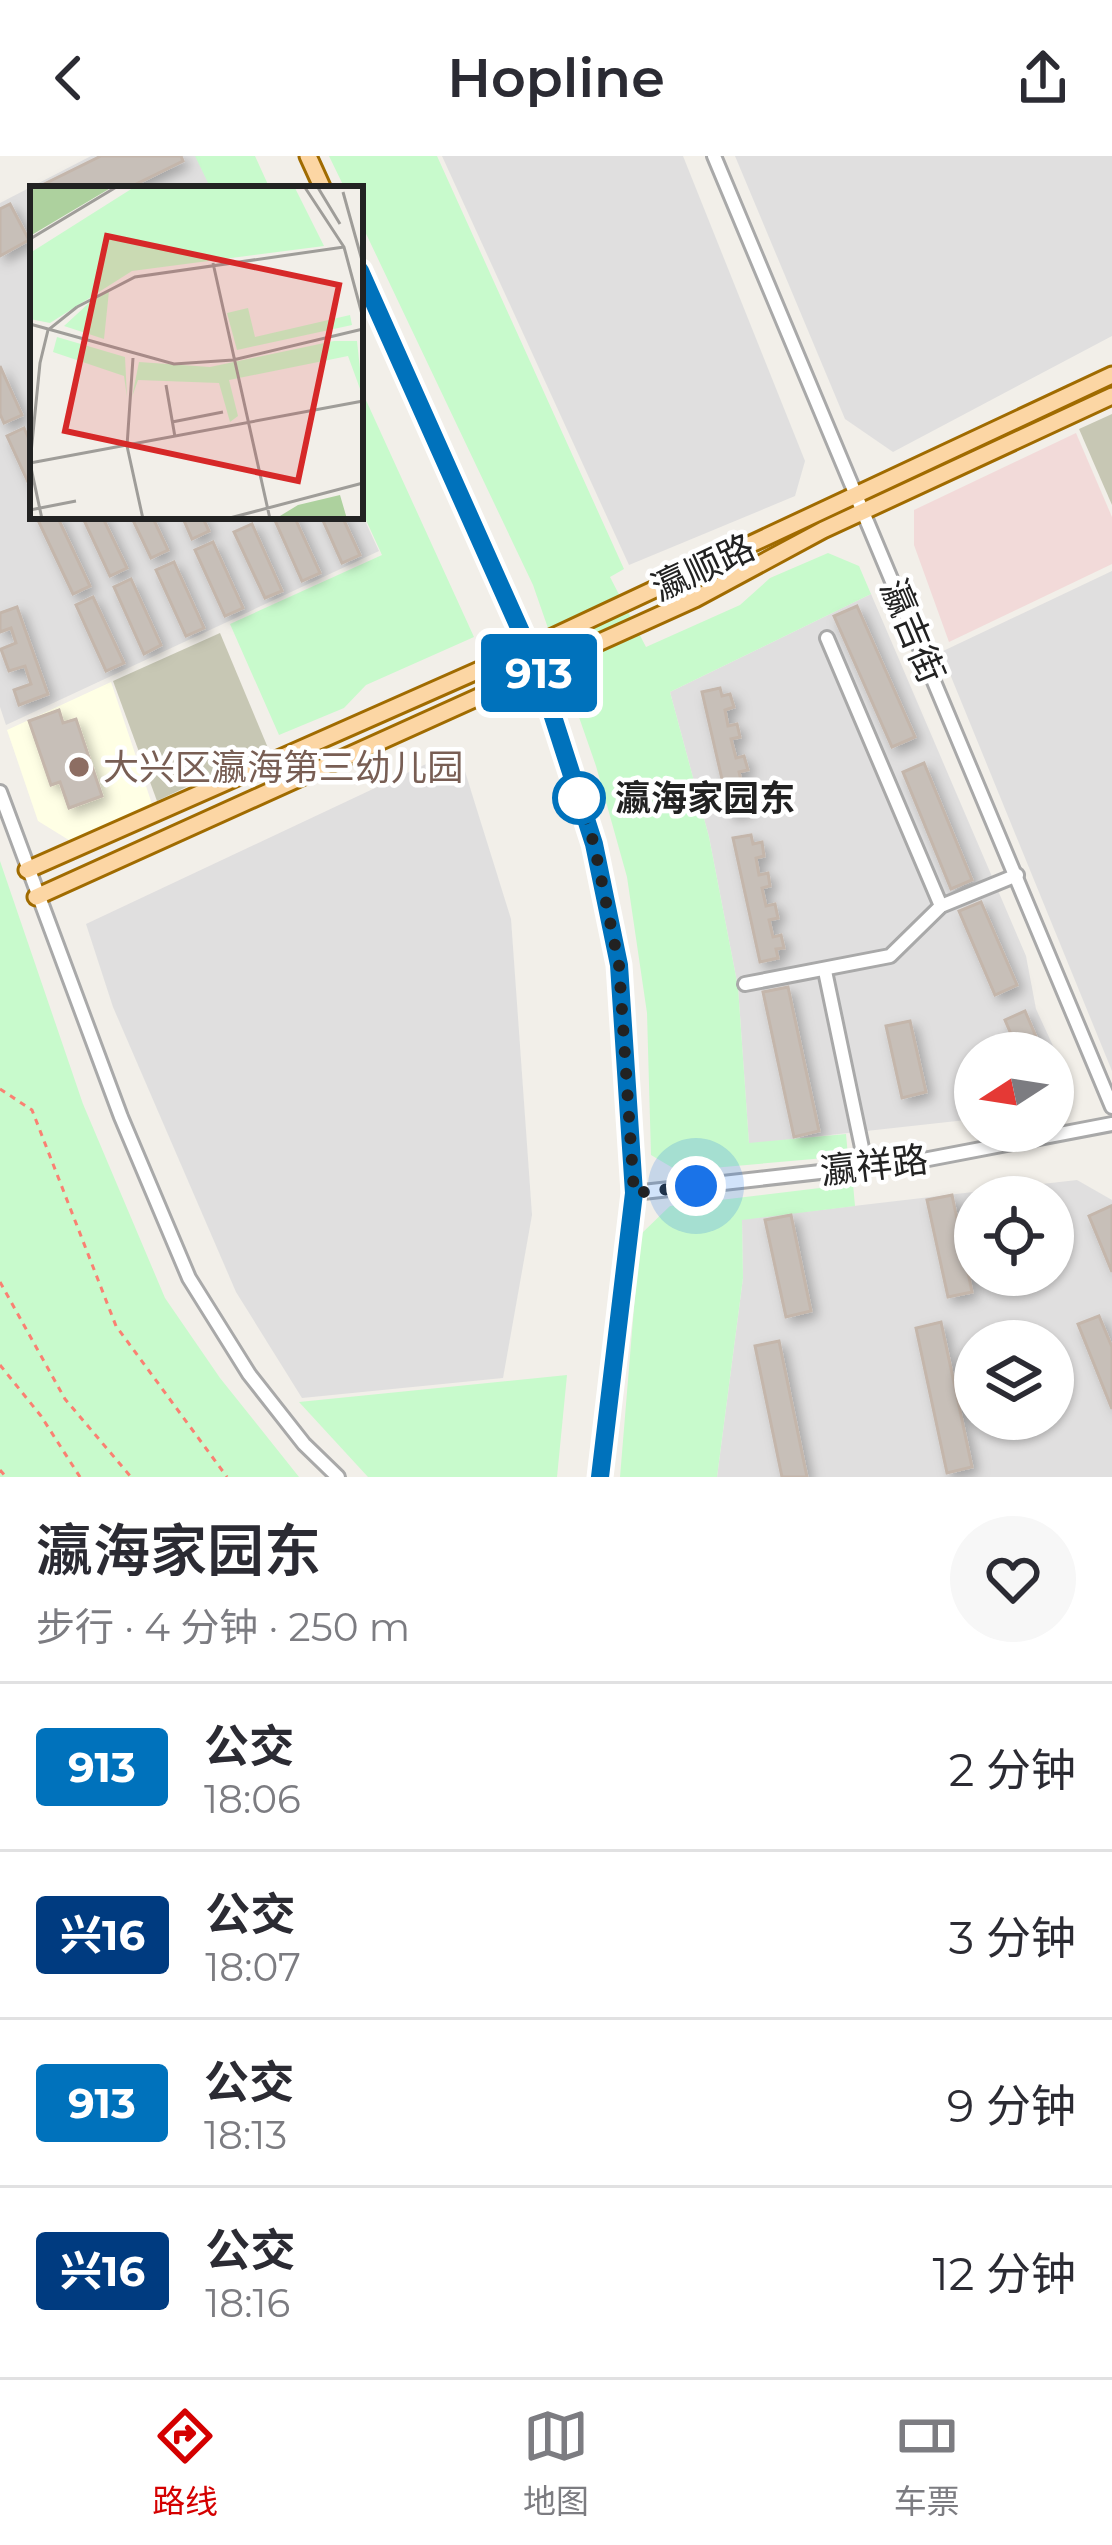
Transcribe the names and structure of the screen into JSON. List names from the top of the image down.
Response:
{
  "streets": {
    "main road": ["瀛顺路"],
    "street": ["瀛吉街", "瀛祥路"]
  },
  "crossings": [
    ["瀛顺路", "瀛吉街"]
  ],
  "places": ["大兴区瀛海第三幼儿园", "瀛海家园东"],
  "lines": ["bus line 913"],
  "north": "left",
  "page": {
    "header": "Hopline",
    "on_map": "913",
    "heading": ["瀛海家园东", "步行 · 4 分钟 · 250 m"],
    "list": [
      {
        "mark": "913",
        "name": "公交",
        "note": "18:06",
        "value": "2 分钟"
      },
      {
        "mark": "兴16",
        "name": "公交",
        "note": "18:07",
        "value": "3 分钟"
      },
      {
        "mark": "913",
        "name": "公交",
        "note": "18:13",
        "value": "9 分钟"
      },
      {
        "mark": "兴16",
        "name": "公交",
        "note": "18:16",
        "value": "12 分钟"
      }
    ],
    "tabs": ["路线", "地图", "车票"]
  }
}
